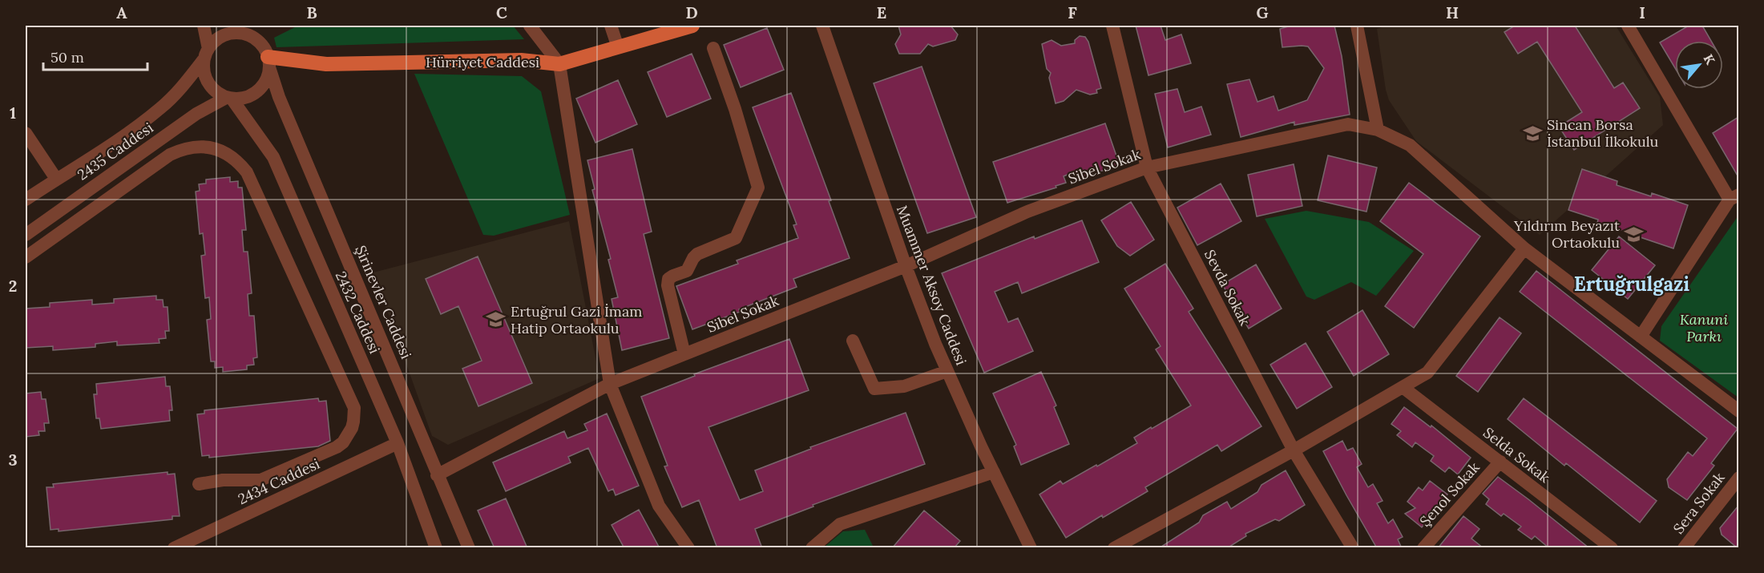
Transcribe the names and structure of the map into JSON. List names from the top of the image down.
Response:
{
  "streets": {
    "main road": ["Hürriyet Caddesi"],
    "street": [
      "2435 Caddesi",
      "Sibel Sokak",
      "Muammer Aksoy Caddesi",
      "Sevda Sokak",
      "Şirinevler Caddesi",
      "2432 Caddesi",
      "Selda Sokak",
      "2434 Caddesi",
      "Şenol Sokak",
      "Sera Sokak"
    ]
  },
  "crossings": [
    ["Hürriyet Caddesi", "2435 Caddesi"],
    ["Hürriyet Caddesi", "Şirinevler Caddesi"],
    ["Hürriyet Caddesi", "2432 Caddesi"],
    ["2435 Caddesi", "Şirinevler Caddesi"],
    ["2435 Caddesi", "2432 Caddesi"],
    ["Sibel Sokak", "Muammer Aksoy Caddesi"],
    ["Sibel Sokak", "Sevda Sokak"],
    ["Sibel Sokak", "Şirinevler Caddesi"],
    ["Şirinevler Caddesi", "2432 Caddesi"],
    ["2432 Caddesi", "2434 Caddesi"],
    ["Selda Sokak", "Şenol Sokak"]
  ],
  "districts": ["Ertuğrulgazi"],
  "parks": ["Kanuni Parkı"],
  "places": {
    "school or university": ["Sincan Borsa İstanbul İlkokulu", "Yıldırım Beyazıt Ortaokulu", "Ertuğrul Gazi İmam Hatip Ortaokulu"]
  },
  "scale_bar": "50 m",
  "north": "top right",
  "grid": {
    "columns": [
      "A",
      "B",
      "C",
      "D",
      "E",
      "F",
      "G",
      "H",
      "I"
    ],
    "rows": ["1", "2", "3"]
  }
}
